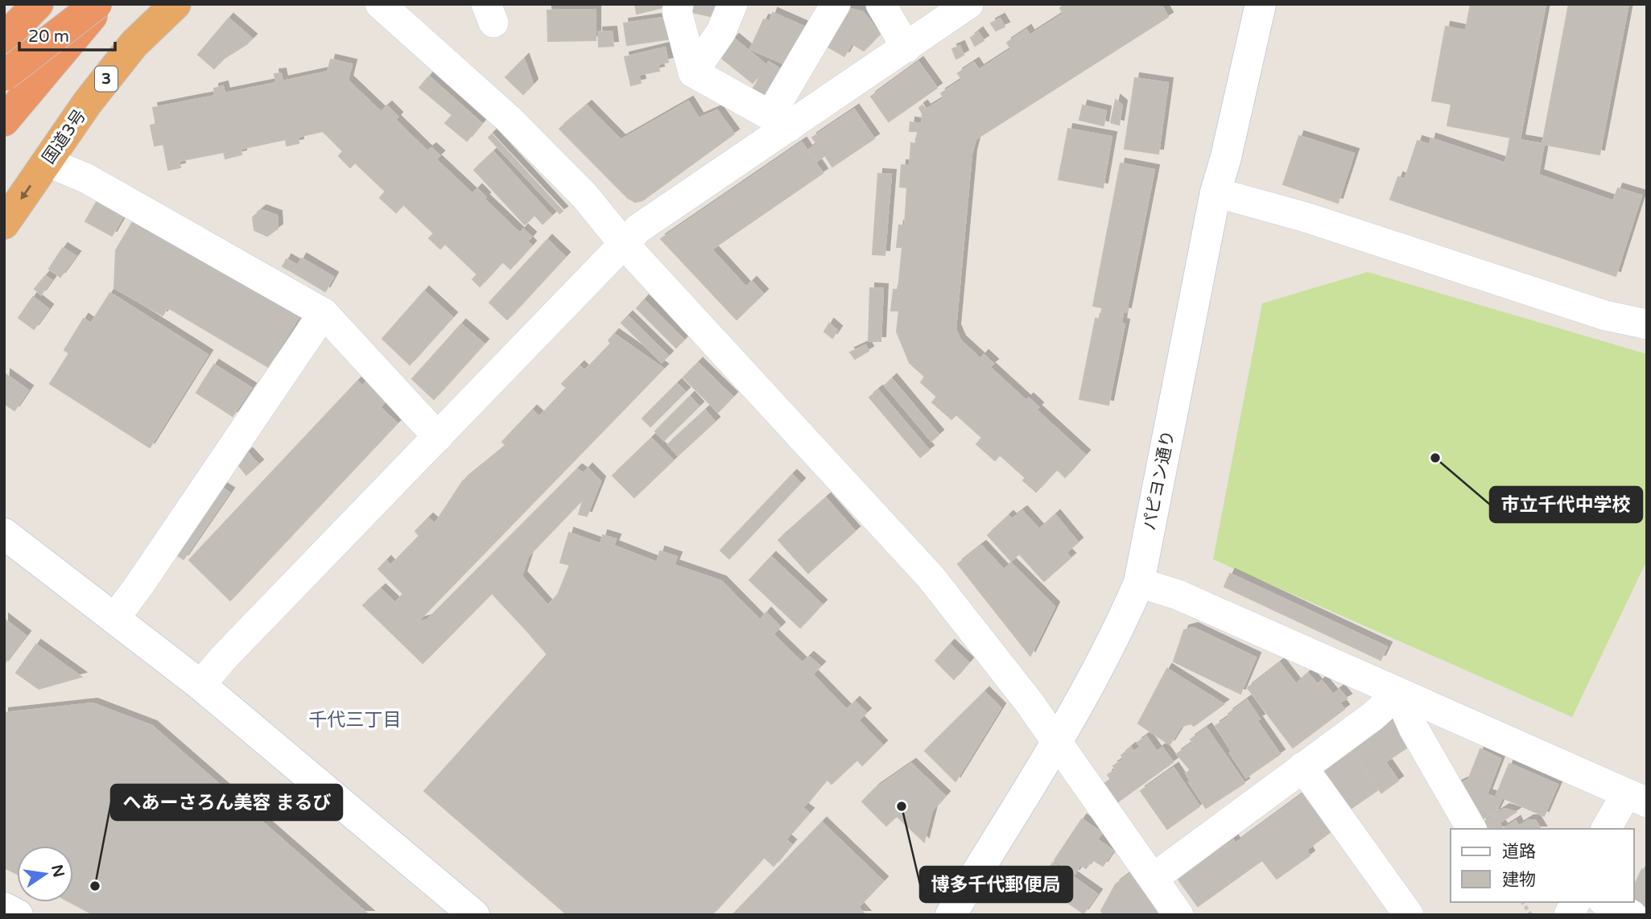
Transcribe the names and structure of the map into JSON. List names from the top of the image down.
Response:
{
  "streets": {
    "highway": ["3", "国道3号"],
    "street": ["パピヨン通り"]
  },
  "districts": ["千代三丁目"],
  "places": ["市立千代中学校", "博多千代郵便局", "へあーさろん美容 まるび"],
  "legend": ["道路", "建物"],
  "scale_bar": "20 m",
  "north": "right"
}
